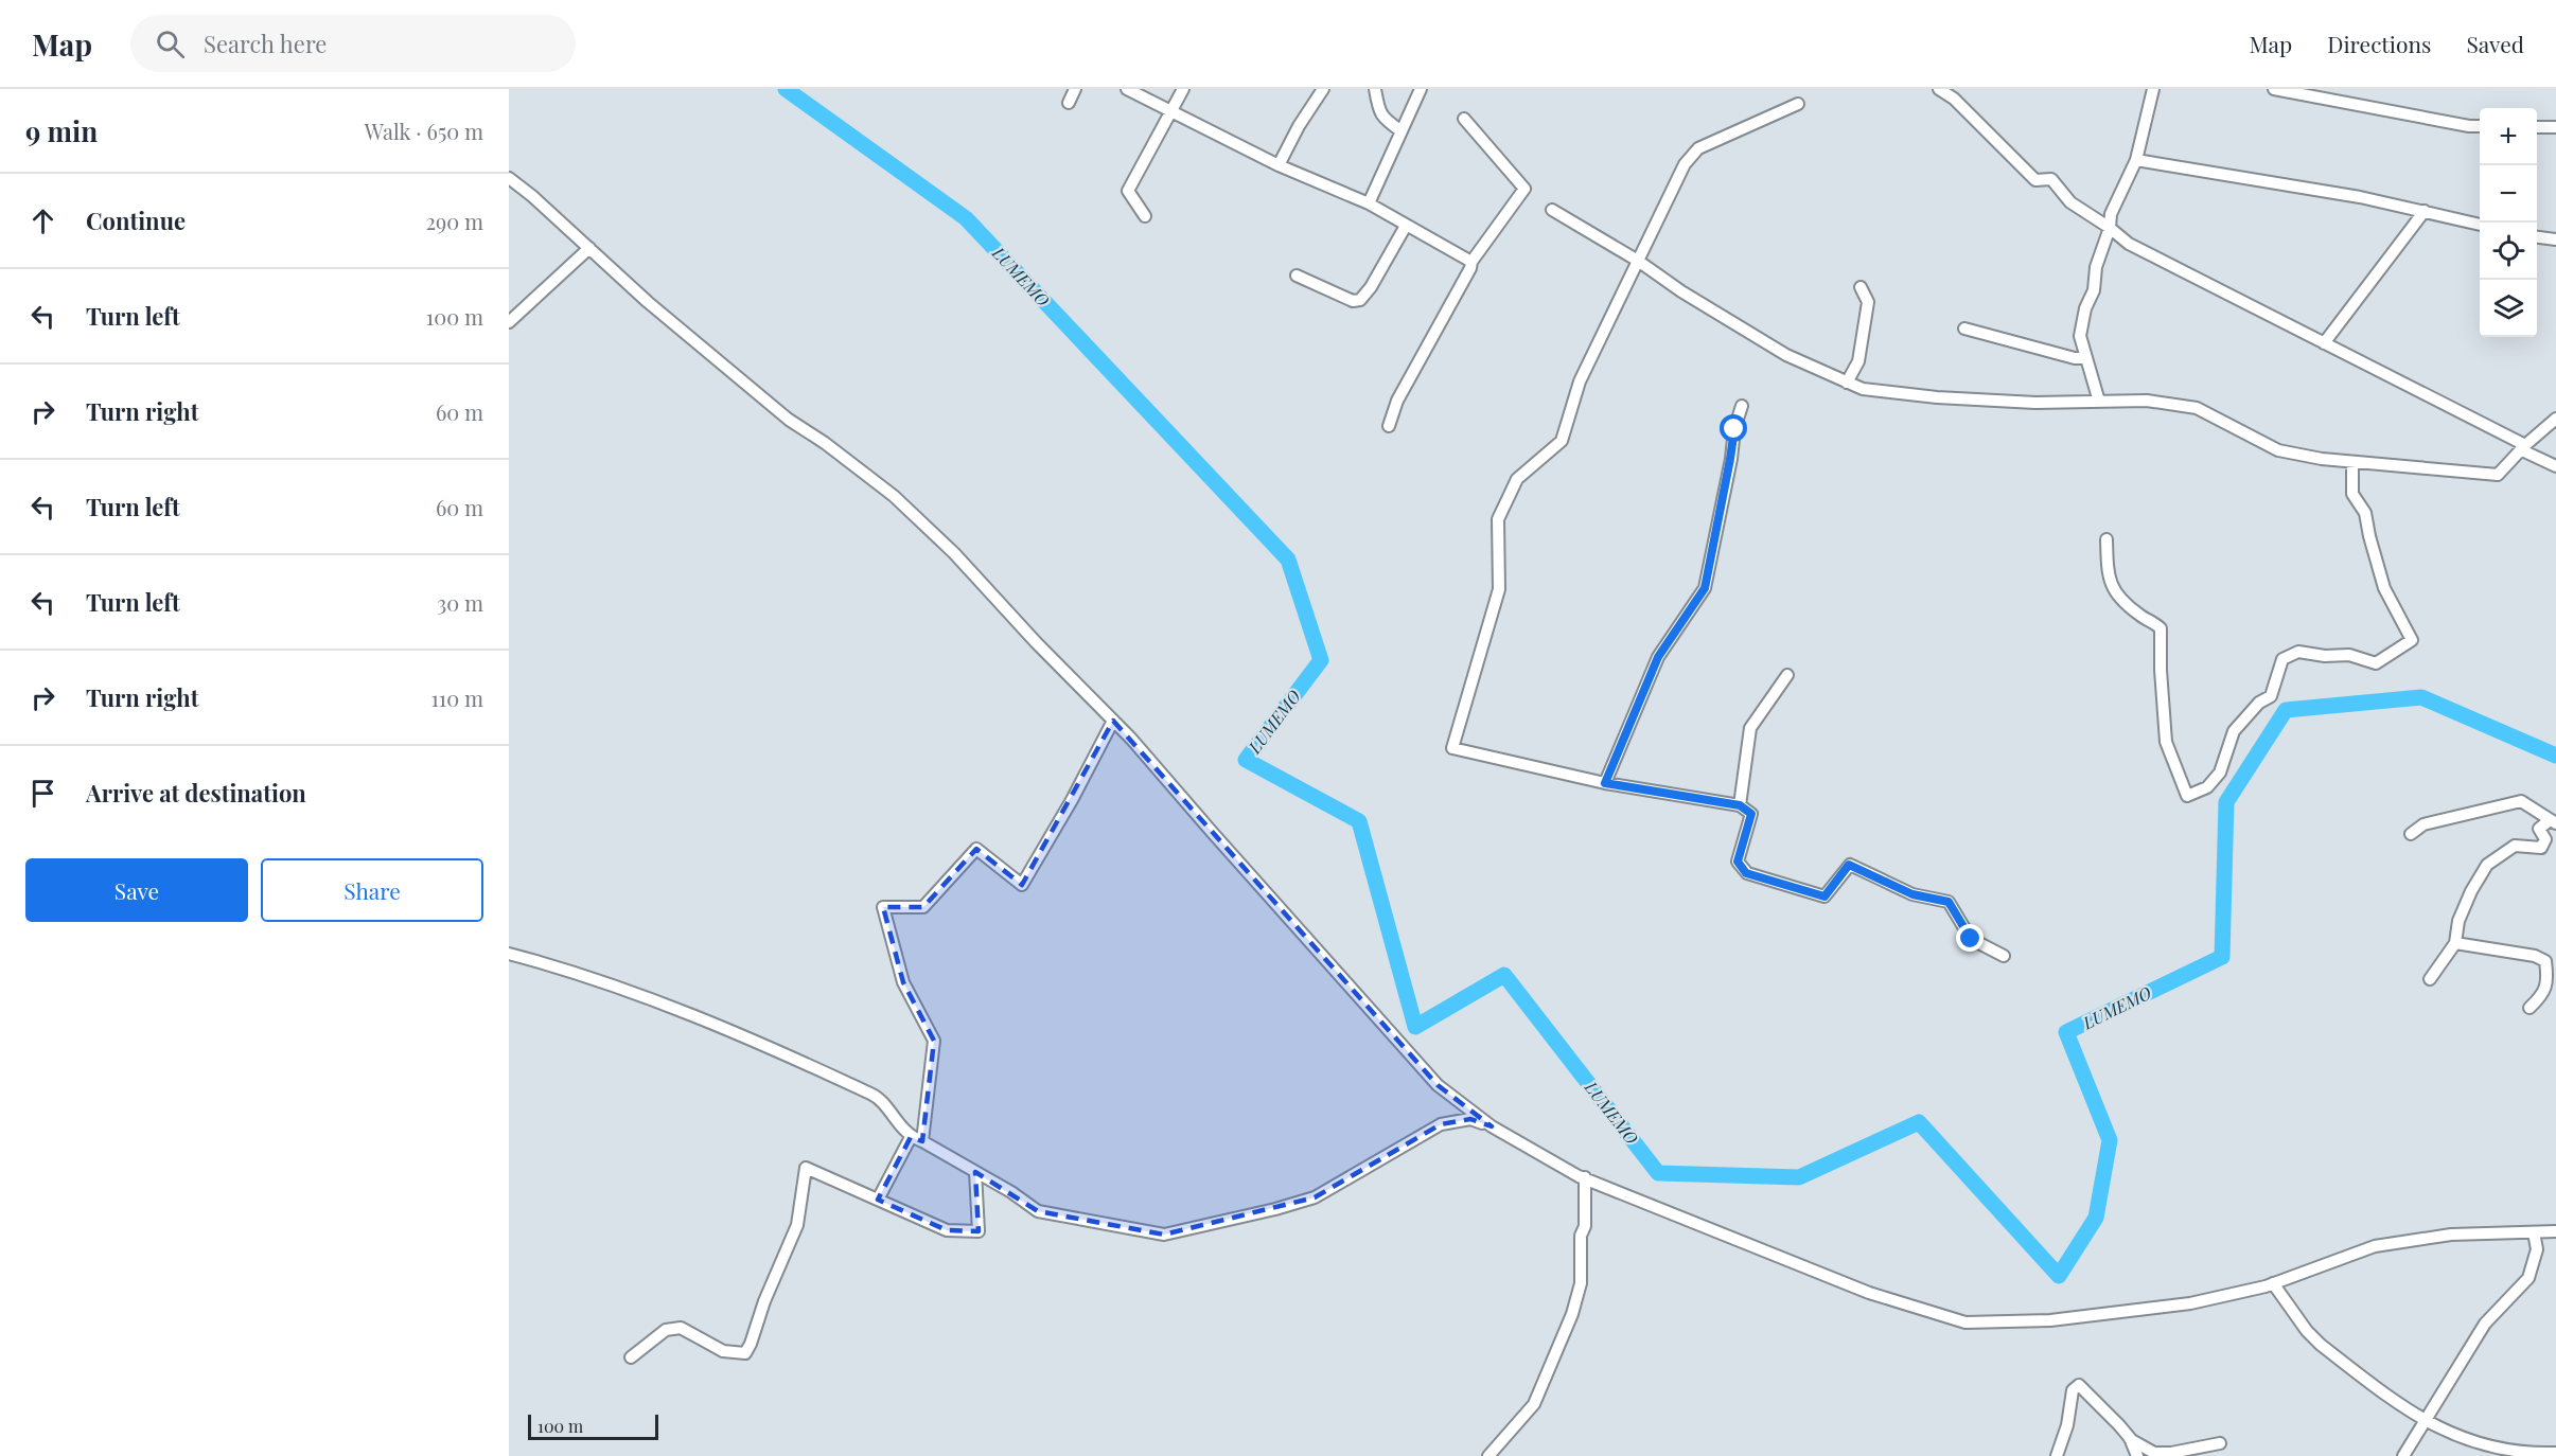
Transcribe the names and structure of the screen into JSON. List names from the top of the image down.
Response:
{
  "water": ["LUMEMO"],
  "scale_bar": "100 m",
  "page": {
    "header": "Map",
    "search": "Search here",
    "nav": ["Map", "Directions", "Saved"],
    "heading": ["9 min", "Walk · 650 m"],
    "map_buttons": ["+", "−"],
    "list": [
      ["Continue", "290 m"],
      ["Turn left", "100 m"],
      ["Turn right", "60 m"],
      ["Turn left", "60 m"],
      ["Turn left", "30 m"],
      ["Turn right", "110 m"],
      "Arrive at destination"
    ],
    "buttons": ["Save", "Share"],
    "scale": "100 m"
  }
}
